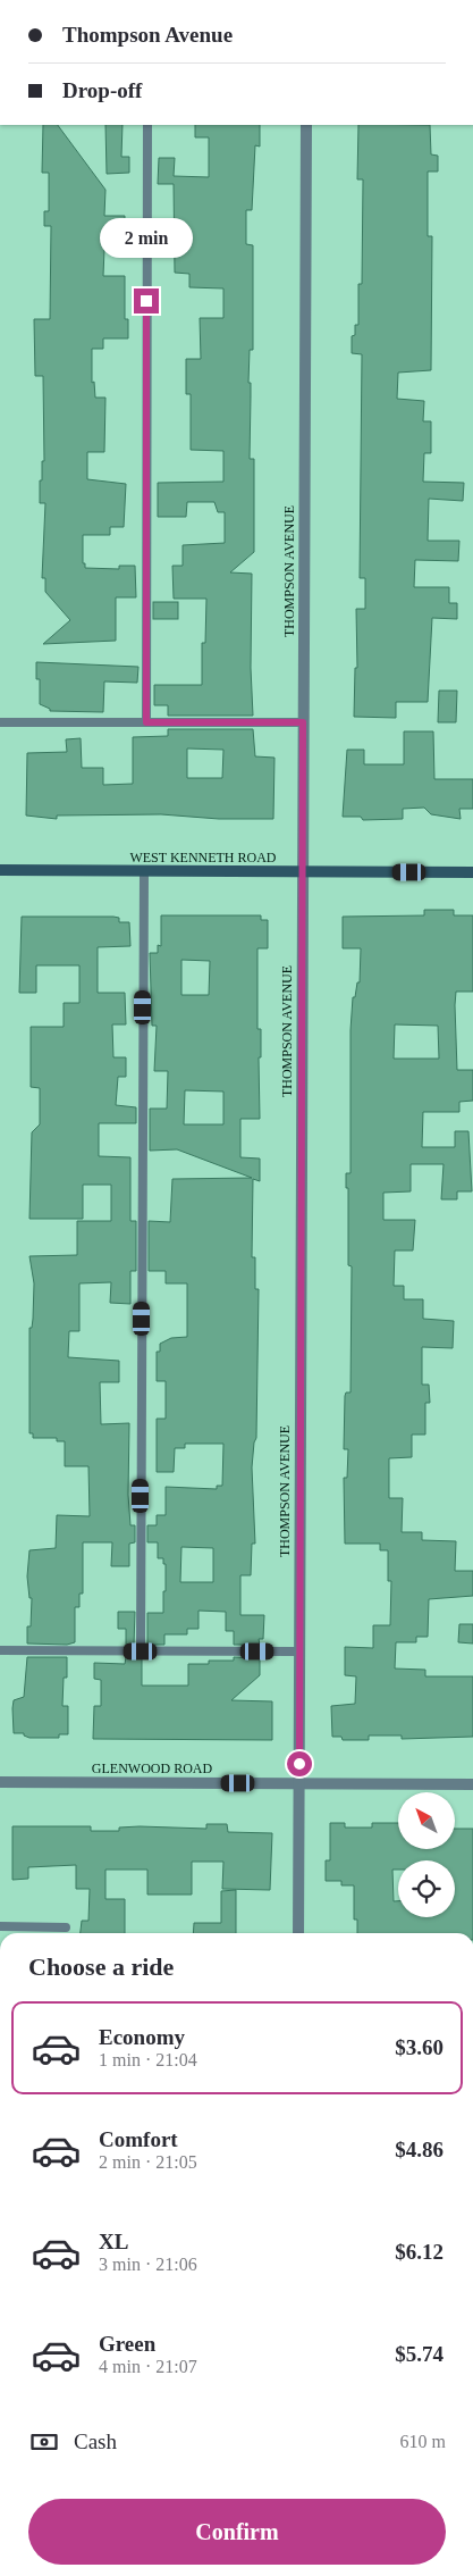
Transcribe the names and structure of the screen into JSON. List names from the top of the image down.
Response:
{
  "streets": {
    "street": ["THOMPSON AVENUE", "WEST KENNETH ROAD", "GLENWOOD ROAD"]
  },
  "crossings": [
    ["THOMPSON AVENUE", "WEST KENNETH ROAD"],
    ["THOMPSON AVENUE", "GLENWOOD ROAD"]
  ],
  "north": "top left",
  "page": {
    "banner": ["Thompson Avenue", "Drop-off"],
    "bubble": "2 min",
    "heading": "Choose a ride",
    "list": [
      {
        "name": "Economy",
        "note": "1 min · 21:04",
        "value": "$3.60"
      },
      {
        "name": "Comfort",
        "note": "2 min · 21:05",
        "value": "$4.86"
      },
      {
        "name": "XL",
        "note": "3 min · 21:06",
        "value": "$6.12"
      },
      {
        "name": "Green",
        "note": "4 min · 21:07",
        "value": "$5.74"
      }
    ],
    "pay": ["Cash", "610 m"],
    "buttons": "Confirm"
  }
}
